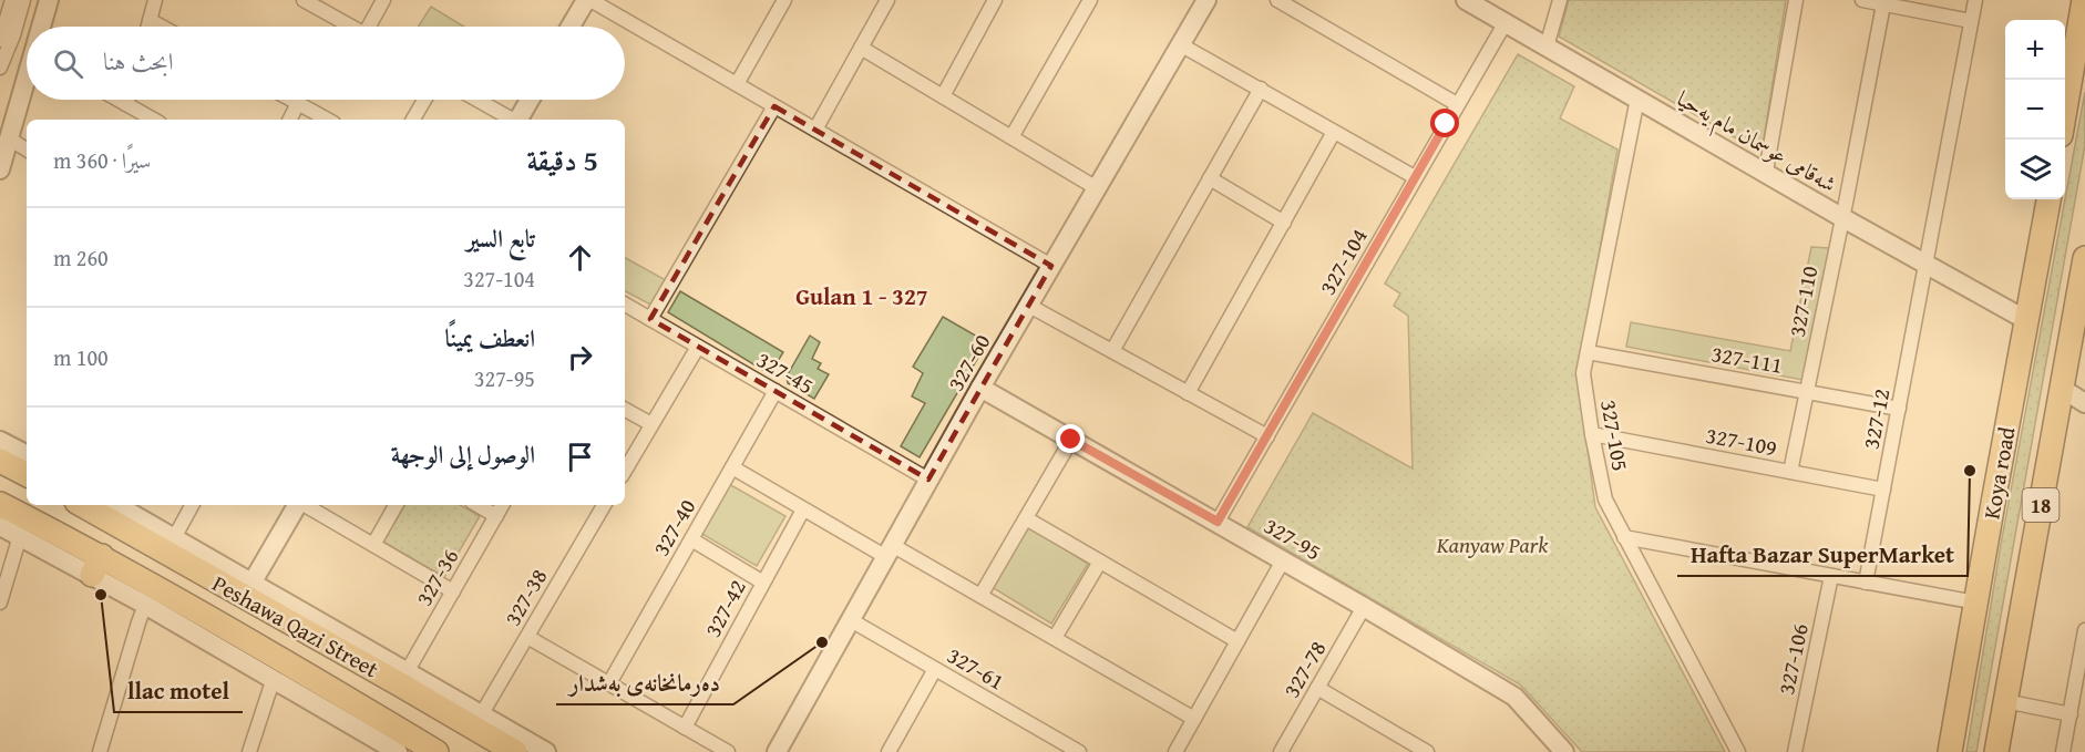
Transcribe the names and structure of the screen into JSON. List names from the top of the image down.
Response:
{
  "streets": {
    "highway": ["Koya road", "18", "Peshawa Qazi Street"],
    "street": [
      "شەقامی عوسمان مام یەحیا",
      "327-104",
      "327-110",
      "327-111",
      "327-60",
      "327-45",
      "327-12",
      "327-105",
      "327-109",
      "327-40",
      "327-95",
      "327-36",
      "327-38",
      "327-42",
      "327-106",
      "327-61",
      "327-78"
    ]
  },
  "crossings": [
    ["شەقامی عوسمان مام یەحیا", "327-104"],
    ["شەقامی عوسمان مام یەحیا", "327-110"],
    ["شەقامی عوسمان مام یەحیا", "327-12"],
    ["شەقامی عوسمان مام یەحیا", "327-105"],
    ["شەقامی عوسمان مام یەحیا", "Koya road"],
    ["327-104", "327-95"],
    ["327-110", "327-111"],
    ["327-110", "327-109"],
    ["327-111", "327-12"],
    ["327-111", "327-105"],
    ["327-60", "327-45"],
    ["327-60", "327-95"],
    ["327-60", "327-61"],
    ["327-45", "327-40"],
    ["327-12", "327-109"],
    ["327-105", "327-109"],
    ["327-95", "327-78"]
  ],
  "districts": ["Gulan 1 - 327"],
  "parks": ["Kanyaw Park"],
  "places": ["Hafta Bazar SuperMarket", "llac motel", "دەرمانخانەی بەشدار"],
  "page": {
    "map_buttons": ["+", "−"],
    "search": "ابحث هنا",
    "heading": ["5 دقيقة", "سيرًا · 360 m"],
    "list": [
      ["تابع السير", "327-104", "260 m"],
      ["انعطف يمينًا", "327-95", "100 m"],
      "الوصول إلى الوجهة"
    ]
  }
}
